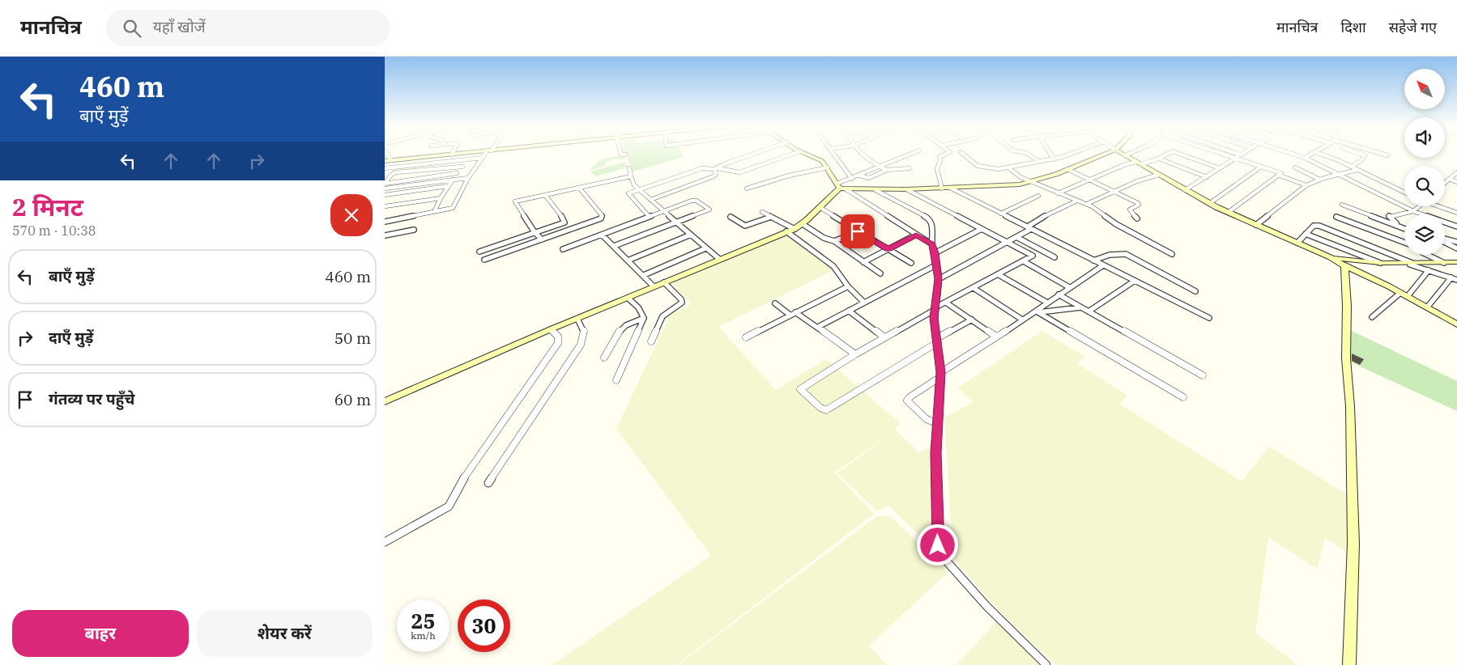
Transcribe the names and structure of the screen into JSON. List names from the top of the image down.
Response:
{
  "north": "top left",
  "page": {
    "header": "मानचित्र",
    "search": "यहाँ खोजें",
    "nav": ["मानचित्र", "दिशा", "सहेजे गए"],
    "turn": ["460 m", "बाएँ मुड़ें"],
    "heading": ["2 मिनट", "570 m · 10:38"],
    "list": [
      {
        "name": "बाएँ मुड़ें",
        "value": "460 m"
      },
      {
        "name": "दाएँ मुड़ें",
        "value": "50 m"
      },
      {
        "name": "गंतव्य पर पहुँचे",
        "value": "60 m"
      }
    ],
    "speed": "25 km/h",
    "limit": "30",
    "buttons": ["बाहर", "शेयर करें"]
  }
}
